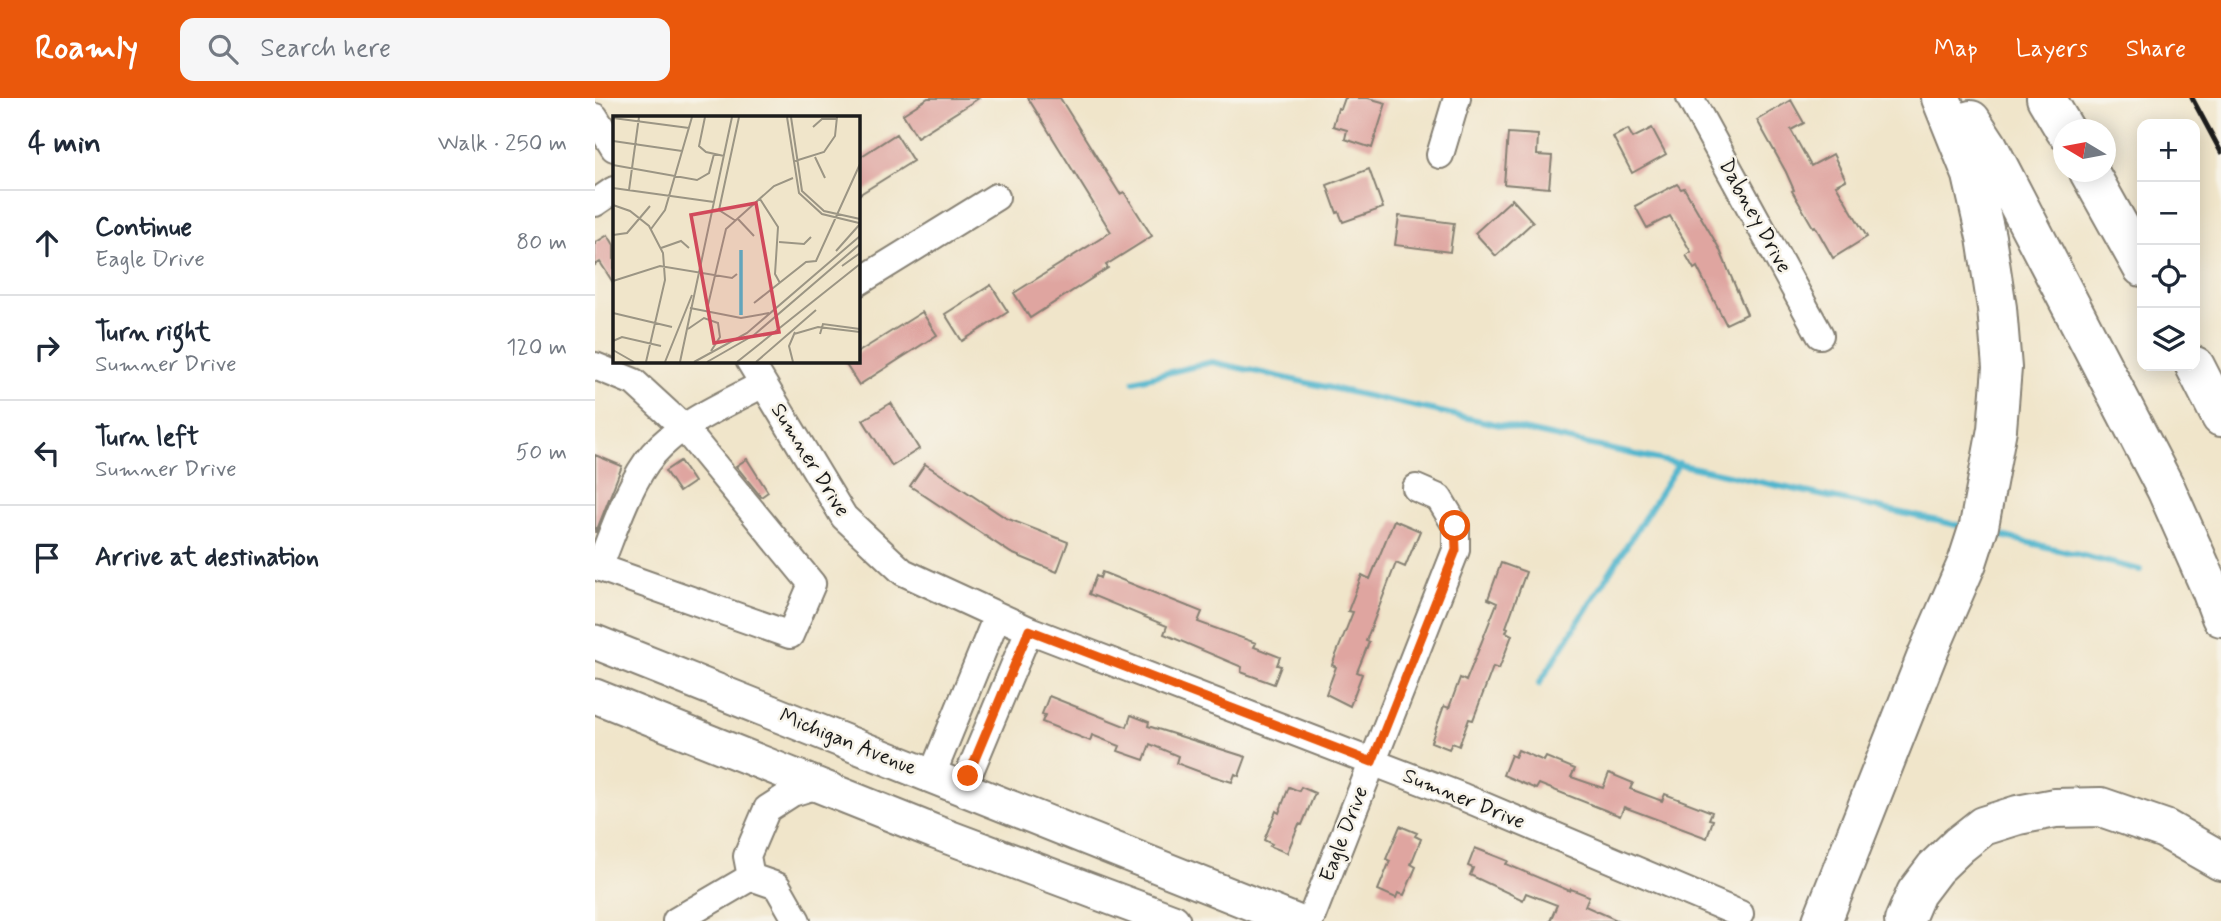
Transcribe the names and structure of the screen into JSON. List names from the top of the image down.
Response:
{
  "streets": {
    "main road": ["Michigan Avenue"],
    "street": ["Dabney Drive", "Sumner Drive", "Eagle Drive"]
  },
  "crossings": [
    ["Sumner Drive", "Eagle Drive"]
  ],
  "north": "left",
  "page": {
    "header": "Roamly",
    "search": "Search here",
    "nav": ["Map", "Layers", "Share"],
    "heading": ["4 min", "Walk · 250 m"],
    "map_buttons": ["+", "−"],
    "list": [
      ["Continue", "Eagle Drive", "80 m"],
      ["Turn right", "Sumner Drive", "120 m"],
      ["Turn left", "Sumner Drive", "50 m"],
      "Arrive at destination"
    ]
  }
}
